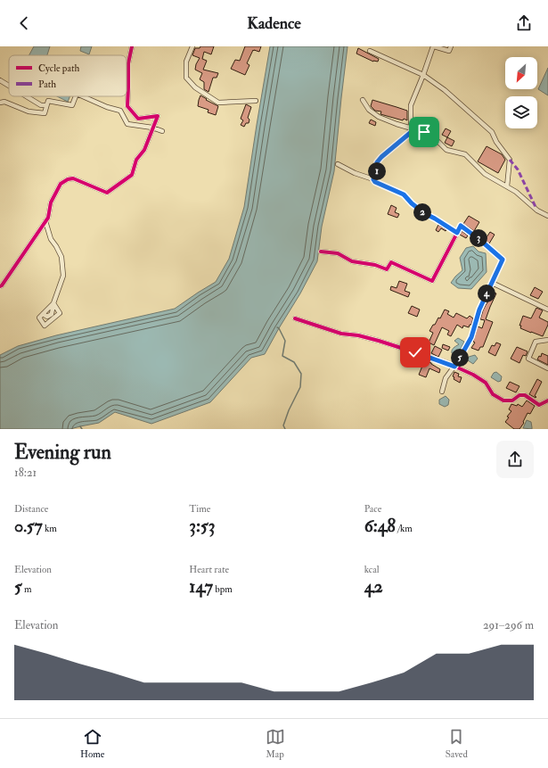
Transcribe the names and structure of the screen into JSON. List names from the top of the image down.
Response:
{
  "legend": ["Cycle path", "Path"],
  "north": "bottom left",
  "page": {
    "header": "Kadence",
    "pins": [
      "1",
      "2",
      "3",
      "4",
      "5"
    ],
    "heading": ["Evening run", "18:21"],
    "stats": [
      ["Distance", "0.57 km"],
      ["Time", "3:53"],
      ["Pace", "6:48 /km"],
      ["Elevation", "5 m"],
      ["Heart rate", "147 bpm"],
      ["kcal", "42"]
    ],
    "chart": ["Elevation", "291–296 m"],
    "tabs": ["Home", "Map", "Saved"]
  }
}
